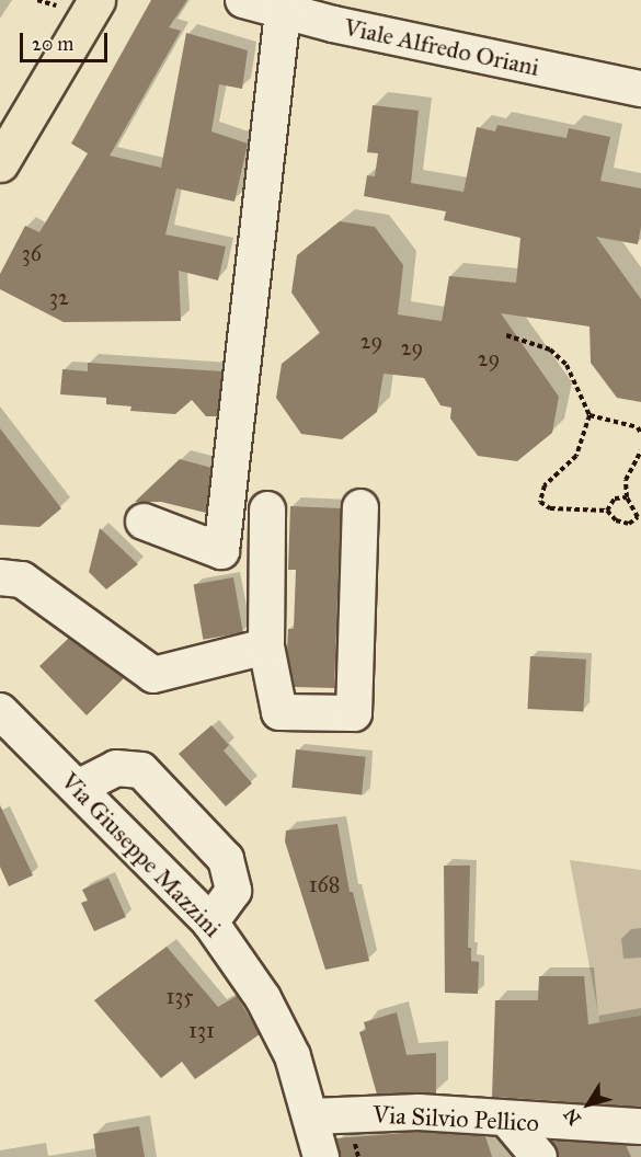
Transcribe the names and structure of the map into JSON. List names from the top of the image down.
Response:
{
  "streets": {
    "street": ["Viale Alfredo Oriani", "Via Giuseppe Mazzini", "Via Silvio Pellico"]
  },
  "crossings": [
    ["Via Giuseppe Mazzini", "Via Silvio Pellico"]
  ],
  "house_numbers": [
    "36",
    "32",
    "29",
    "29",
    "29",
    "168",
    "135",
    "131"
  ],
  "scale_bar": "20 m",
  "north": "bottom left"
}
